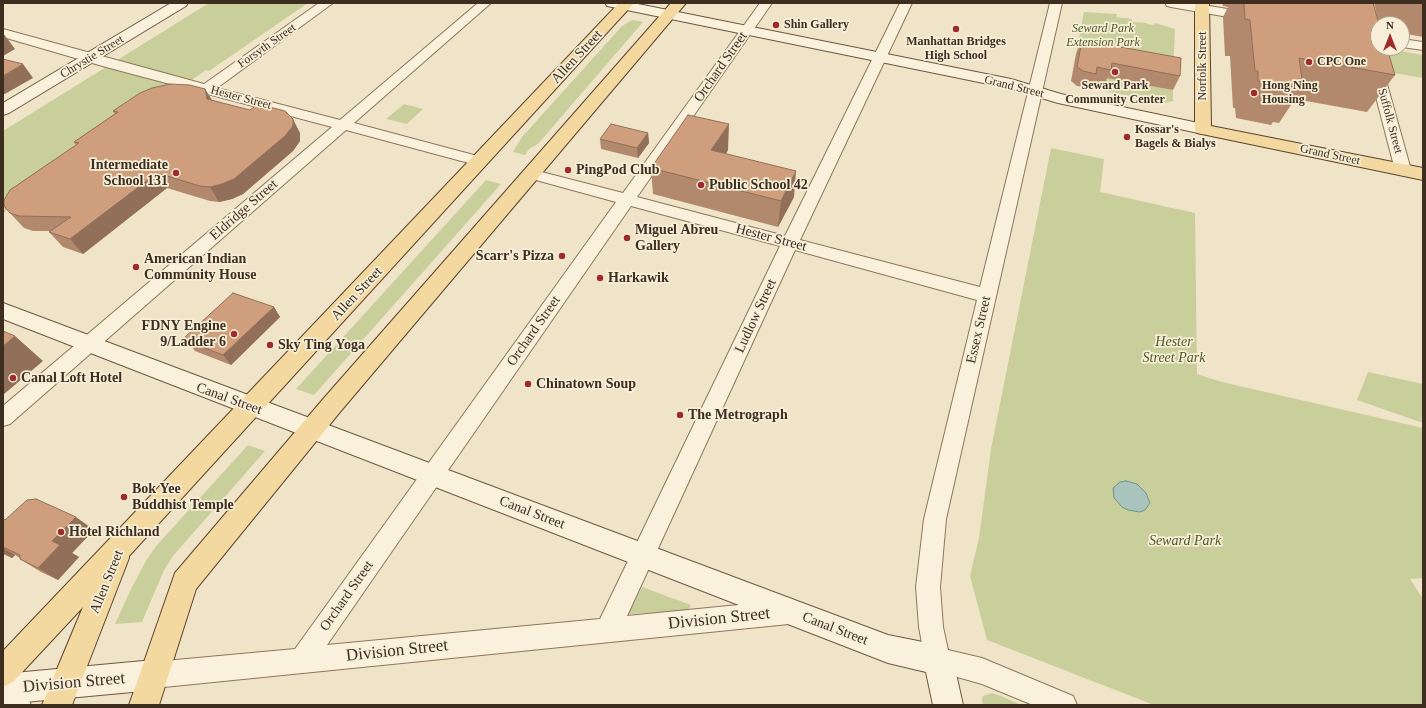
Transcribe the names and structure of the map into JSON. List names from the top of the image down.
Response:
{
  "streets": {
    "main road": [
      "Chrystie Street",
      "Allen Street",
      "Norfolk Street",
      "Grand Street",
      "Canal Street",
      "Division Street"
    ],
    "street": [
      "Forsyth Street",
      "Orchard Street",
      "Hester Street",
      "Suffolk Street",
      "Eldridge Street",
      "Ludlow Street",
      "Essex Street"
    ]
  },
  "crossings": [
    ["Forsyth Street", "Hester Street"],
    ["Chrystie Street", "Hester Street"],
    ["Allen Street", "Grand Street"],
    ["Allen Street", "Hester Street"],
    ["Allen Street", "Canal Street"],
    ["Allen Street", "Division Street"],
    ["Norfolk Street", "Grand Street"],
    ["Orchard Street", "Grand Street"],
    ["Orchard Street", "Hester Street"],
    ["Orchard Street", "Canal Street"],
    ["Orchard Street", "Division Street"],
    ["Grand Street", "Suffolk Street"],
    ["Grand Street", "Ludlow Street"],
    ["Grand Street", "Essex Street"],
    ["Hester Street", "Eldridge Street"],
    ["Hester Street", "Ludlow Street"],
    ["Hester Street", "Essex Street"],
    ["Eldridge Street", "Canal Street"],
    ["Ludlow Street", "Canal Street"],
    ["Ludlow Street", "Division Street"],
    ["Essex Street", "Canal Street"],
    ["Canal Street", "Division Street"]
  ],
  "parks": ["Seward Park Extension Park", "Hester Street Park", "Seward Park"],
  "places": [
    "Shin Gallery",
    "Manhattan Bridges High School",
    "CPC One",
    "Seward Park Community Center",
    "Hong Ning Housing",
    "Kossar's Bagels & Bialys",
    "PingPod Club",
    "Intermediate School 131",
    "Public School 42",
    "Miguel Abreu Gallery",
    "Scarr's Pizza",
    "American Indian Community House",
    "Harkawik",
    "FDNY Engine 9/Ladder 6",
    "Sky Ting Yoga",
    "Canal Loft Hotel",
    "Chinatown Soup",
    "The Metrograph",
    "Bok Yee Buddhist Temple",
    "Hotel Richland"
  ],
  "north": "top"
}
